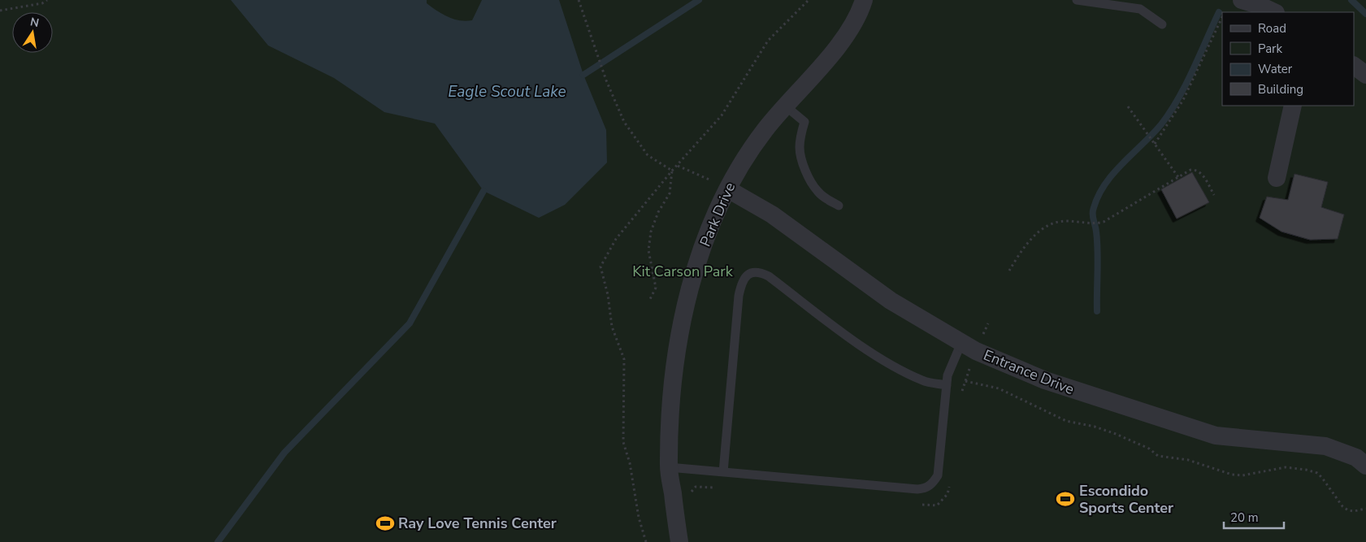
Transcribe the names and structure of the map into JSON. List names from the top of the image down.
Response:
{
  "streets": {
    "street": ["Park Drive", "Entrance Drive"]
  },
  "crossings": [
    ["Park Drive", "Entrance Drive"]
  ],
  "water": ["Eagle Scout Lake"],
  "parks": ["Kit Carson Park"],
  "places": {
    "sports": ["Escondido Sports Center", "Ray Love Tennis Center"]
  },
  "legend": [
    "Road",
    "Park",
    "Water",
    "Building"
  ],
  "scale_bar": "20 m",
  "north": "top"
}
